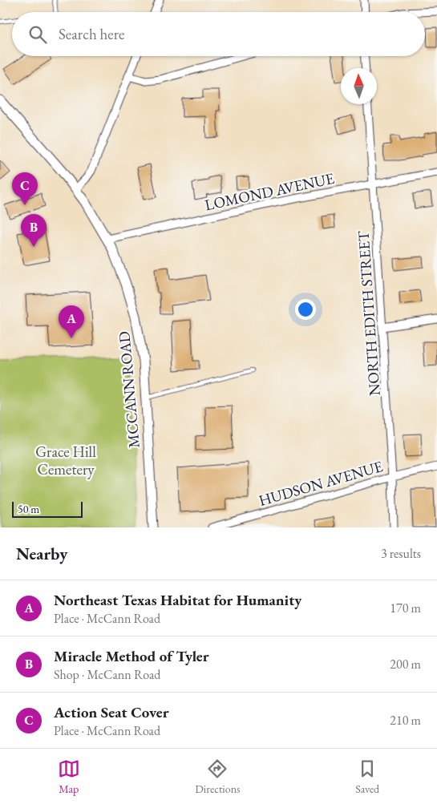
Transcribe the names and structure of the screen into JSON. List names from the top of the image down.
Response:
{
  "streets": {
    "street": [
      "LOMOND AVENUE",
      "NORTH EDITH STREET",
      "MCCANN ROAD",
      "HUDSON AVENUE"
    ]
  },
  "crossings": [
    ["LOMOND AVENUE", "NORTH EDITH STREET"],
    ["LOMOND AVENUE", "MCCANN ROAD"],
    ["NORTH EDITH STREET", "HUDSON AVENUE"]
  ],
  "parks": ["Grace Hill Cemetery"],
  "scale_bar": "50 m",
  "north": "top",
  "page": {
    "search": "Search here",
    "pins": ["C", "B", "A"],
    "scale": "50 m",
    "heading": ["Nearby", "3 results"],
    "list": [
      {
        "mark": "A",
        "name": "Northeast Texas Habitat for Humanity",
        "note": "Place · McCann Road",
        "value": "170 m"
      },
      {
        "mark": "B",
        "name": "Miracle Method of Tyler",
        "note": "Shop · McCann Road",
        "value": "200 m"
      },
      {
        "mark": "C",
        "name": "Action Seat Cover",
        "note": "Place · McCann Road",
        "value": "210 m"
      }
    ],
    "nav": ["Map", "Directions", "Saved"]
  }
}
